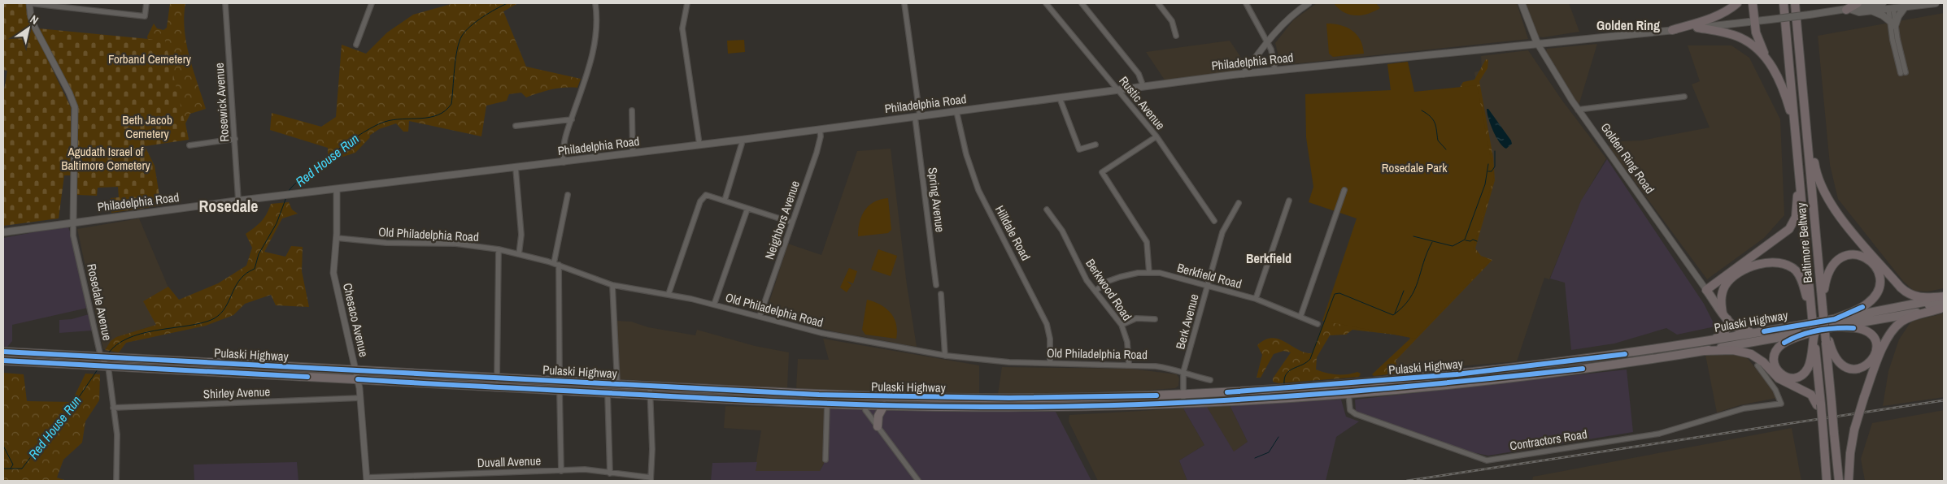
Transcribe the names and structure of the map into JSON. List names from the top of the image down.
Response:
{
  "streets": {
    "highway": ["Golden Ring Road", "Baltimore Beltway", "Pulaski Highway"],
    "main road": ["Philadelphia Road"],
    "street": [
      "Rosewick Avenue",
      "Rustic Avenue",
      "Spring Avenue",
      "Neighbors Avenue",
      "Hilldale Road",
      "Old Philadelphia Road",
      "Berkfield Road",
      "Berkwood Road",
      "Rosedale Avenue",
      "Chesaco Avenue",
      "Berk Avenue",
      "Shirley Avenue",
      "Contractors Road",
      "Duvall Avenue"
    ]
  },
  "crossings": [
    ["Philadelphia Road", "Rosewick Avenue"],
    ["Philadelphia Road", "Rustic Avenue"],
    ["Philadelphia Road", "Golden Ring Road"],
    ["Philadelphia Road", "Spring Avenue"],
    ["Philadelphia Road", "Neighbors Avenue"],
    ["Philadelphia Road", "Hilldale Road"],
    ["Philadelphia Road", "Rosedale Avenue"],
    ["Philadelphia Road", "Chesaco Avenue"],
    ["Golden Ring Road", "Pulaski Highway"],
    ["Neighbors Avenue", "Old Philadelphia Road"],
    ["Hilldale Road", "Old Philadelphia Road"],
    ["Old Philadelphia Road", "Berkwood Road"],
    ["Old Philadelphia Road", "Chesaco Avenue"],
    ["Old Philadelphia Road", "Berk Avenue"],
    ["Baltimore Beltway", "Pulaski Highway"],
    ["Berkfield Road", "Berkwood Road"],
    ["Berkfield Road", "Berk Avenue"],
    ["Rosedale Avenue", "Pulaski Highway"],
    ["Chesaco Avenue", "Pulaski Highway"],
    ["Chesaco Avenue", "Shirley Avenue"],
    ["Chesaco Avenue", "Duvall Avenue"],
    ["Berk Avenue", "Pulaski Highway"],
    ["Pulaski Highway", "Contractors Road"]
  ],
  "districts": ["Golden Ring", "Rosedale", "Berkfield"],
  "water": ["Red House Run"],
  "parks": [
    "Forband Cemetery",
    "Beth Jacob Cemetery",
    "Agudath Israel of Baltimore Cemetery",
    "Rosedale Park"
  ],
  "north": "top right"
}
